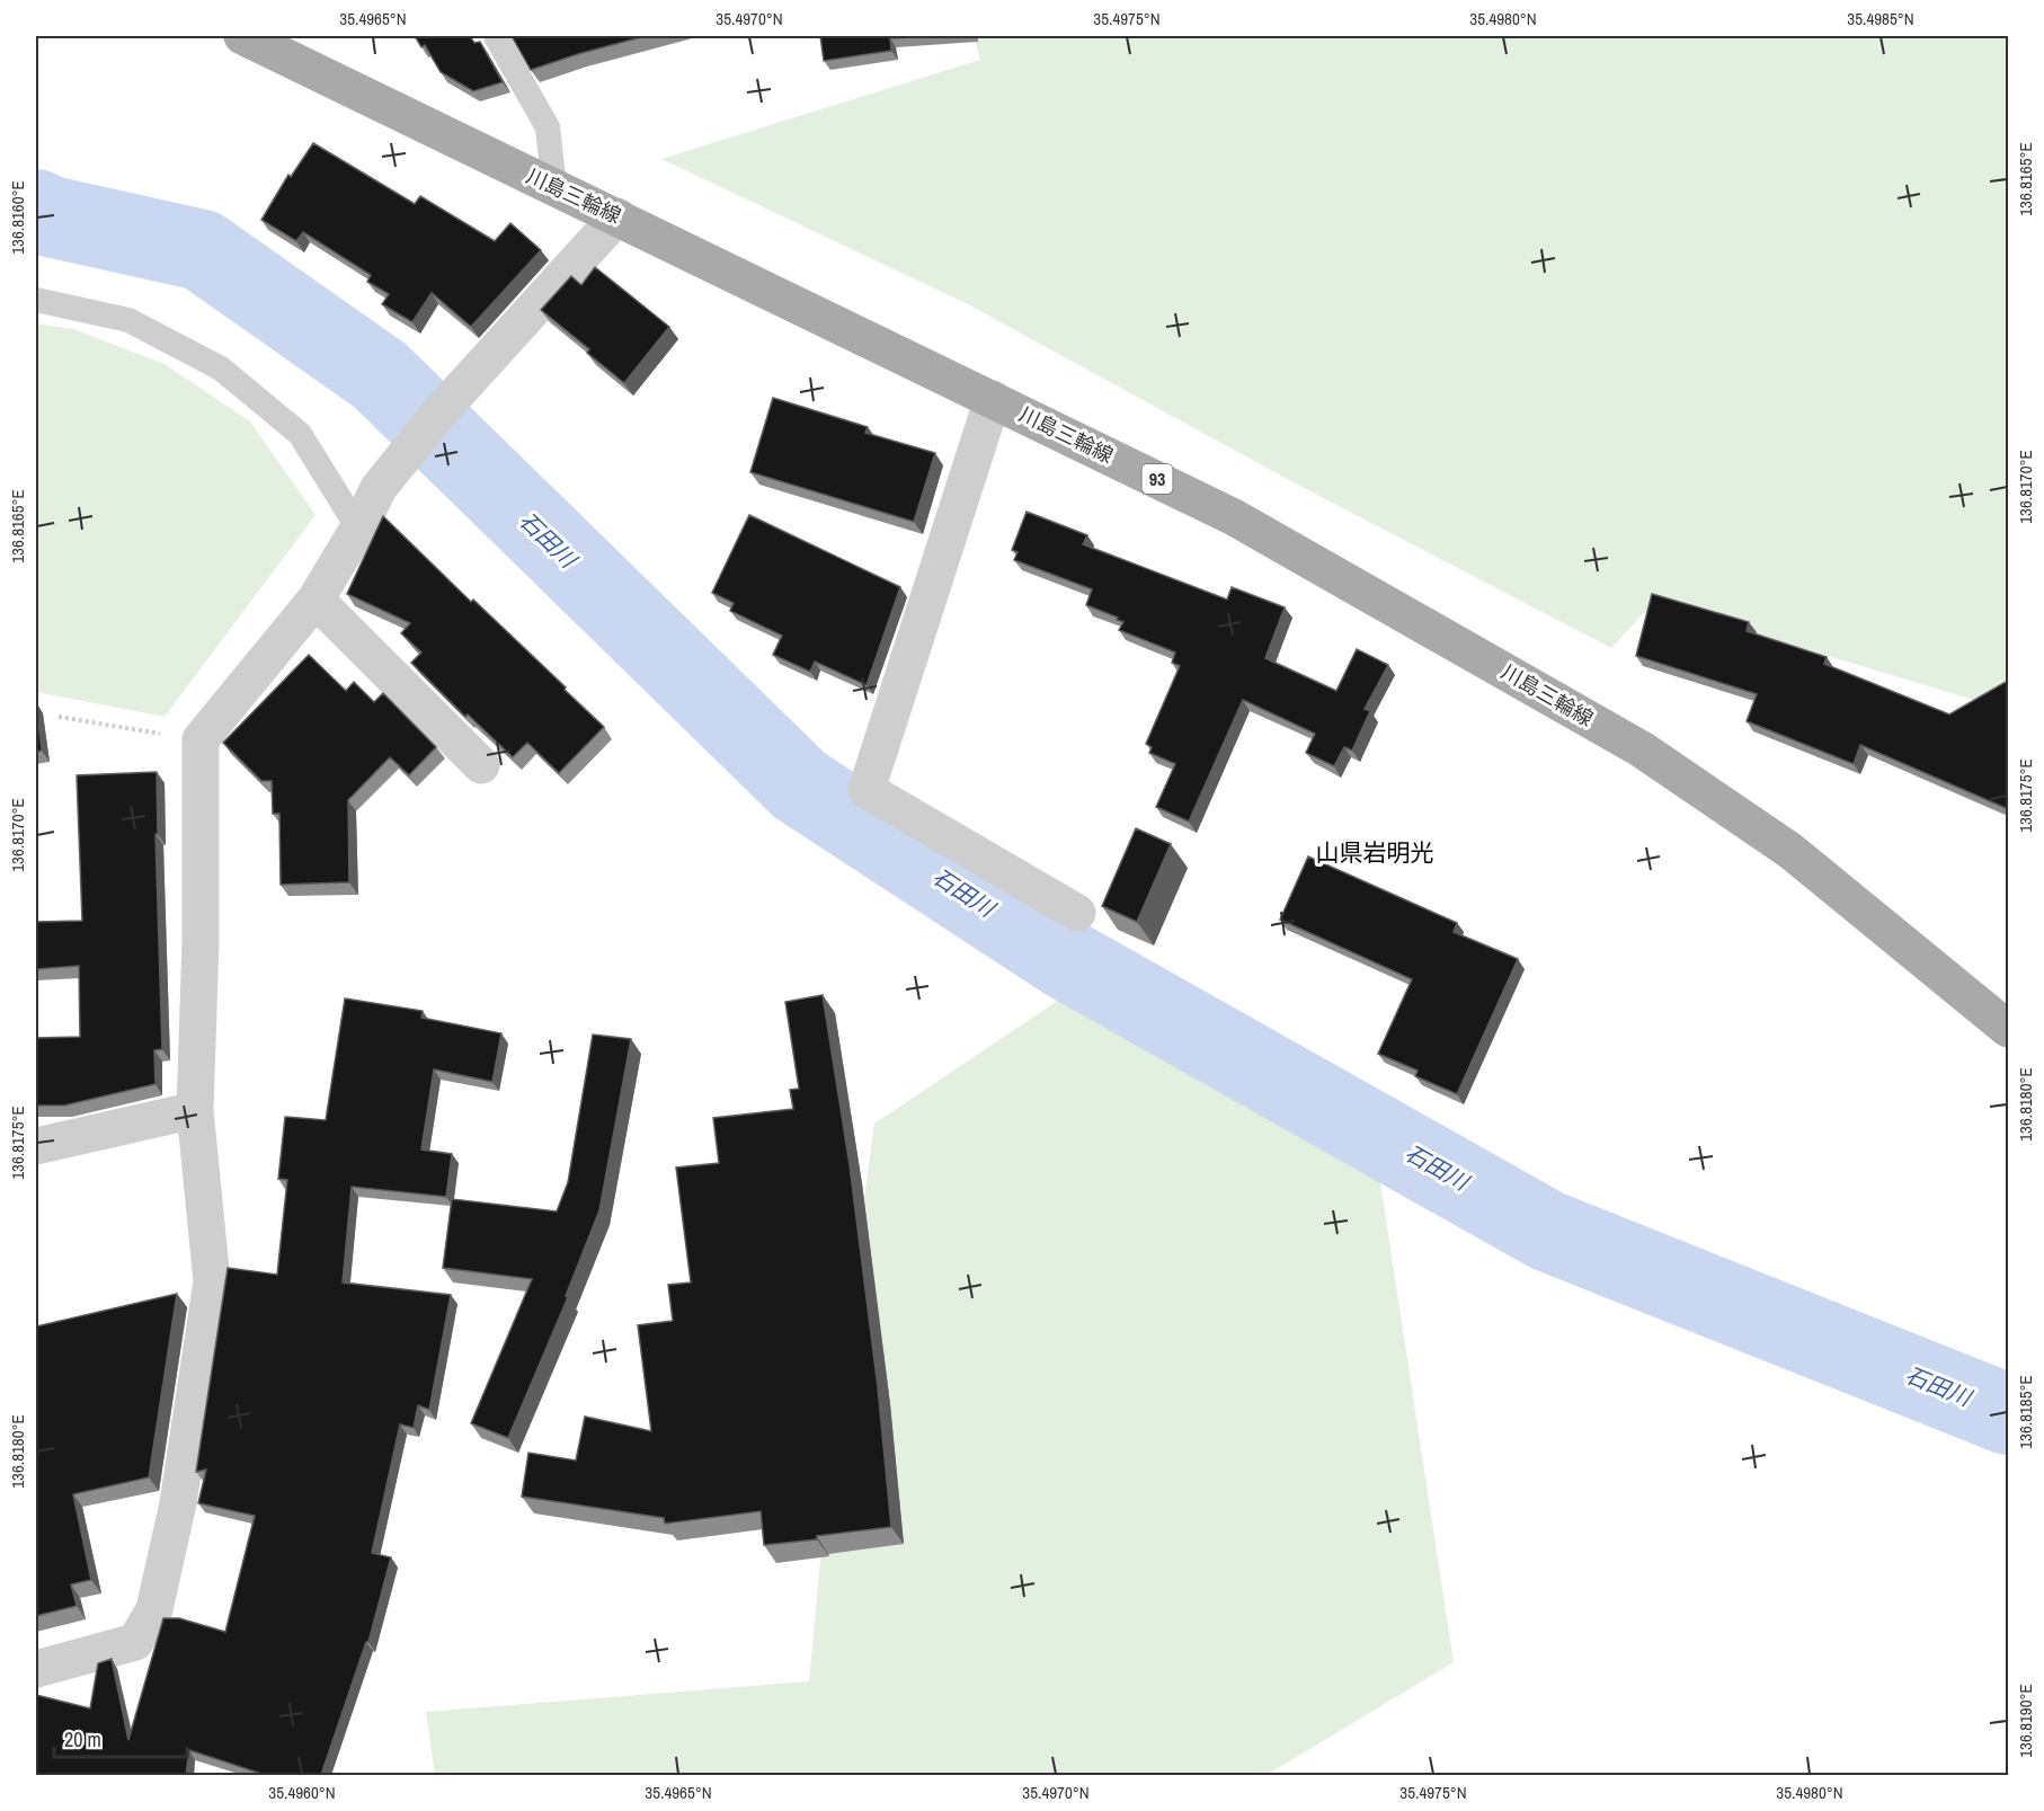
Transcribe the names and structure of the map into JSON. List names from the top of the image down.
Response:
{
  "streets": {
    "main road": ["川島三輪線", "93"]
  },
  "districts": ["山県岩明光"],
  "water": ["石田川"],
  "scale_bar": "20 m",
  "coordinates": [
    "35.4965°N",
    "35.4970°N",
    "35.4975°N",
    "35.4980°N",
    "35.4985°N",
    "136.8165°E",
    "136.8160°E",
    "136.8170°E",
    "136.8175°E",
    "136.8180°E",
    "136.8185°E",
    "136.8190°E",
    "35.4960°N"
  ]
}
